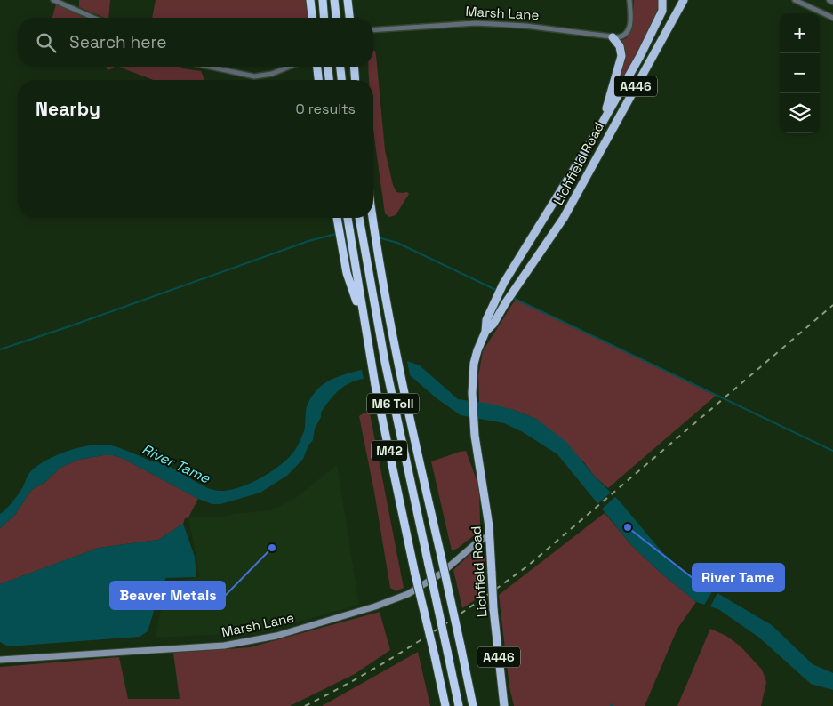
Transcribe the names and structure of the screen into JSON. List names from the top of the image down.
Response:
{
  "streets": {
    "highway": [
      "A446",
      "Lichfield Road",
      "M6 Toll",
      "M42"
    ],
    "main road": ["Marsh Lane"]
  },
  "crossings": [
    ["Marsh Lane", "Lichfield Road"]
  ],
  "water": ["River Tame"],
  "places": ["River Tame", "Beaver Metals"],
  "page": {
    "map_buttons": ["+", "−"],
    "search": "Search here",
    "heading": ["Nearby", "0 results"]
  }
}
